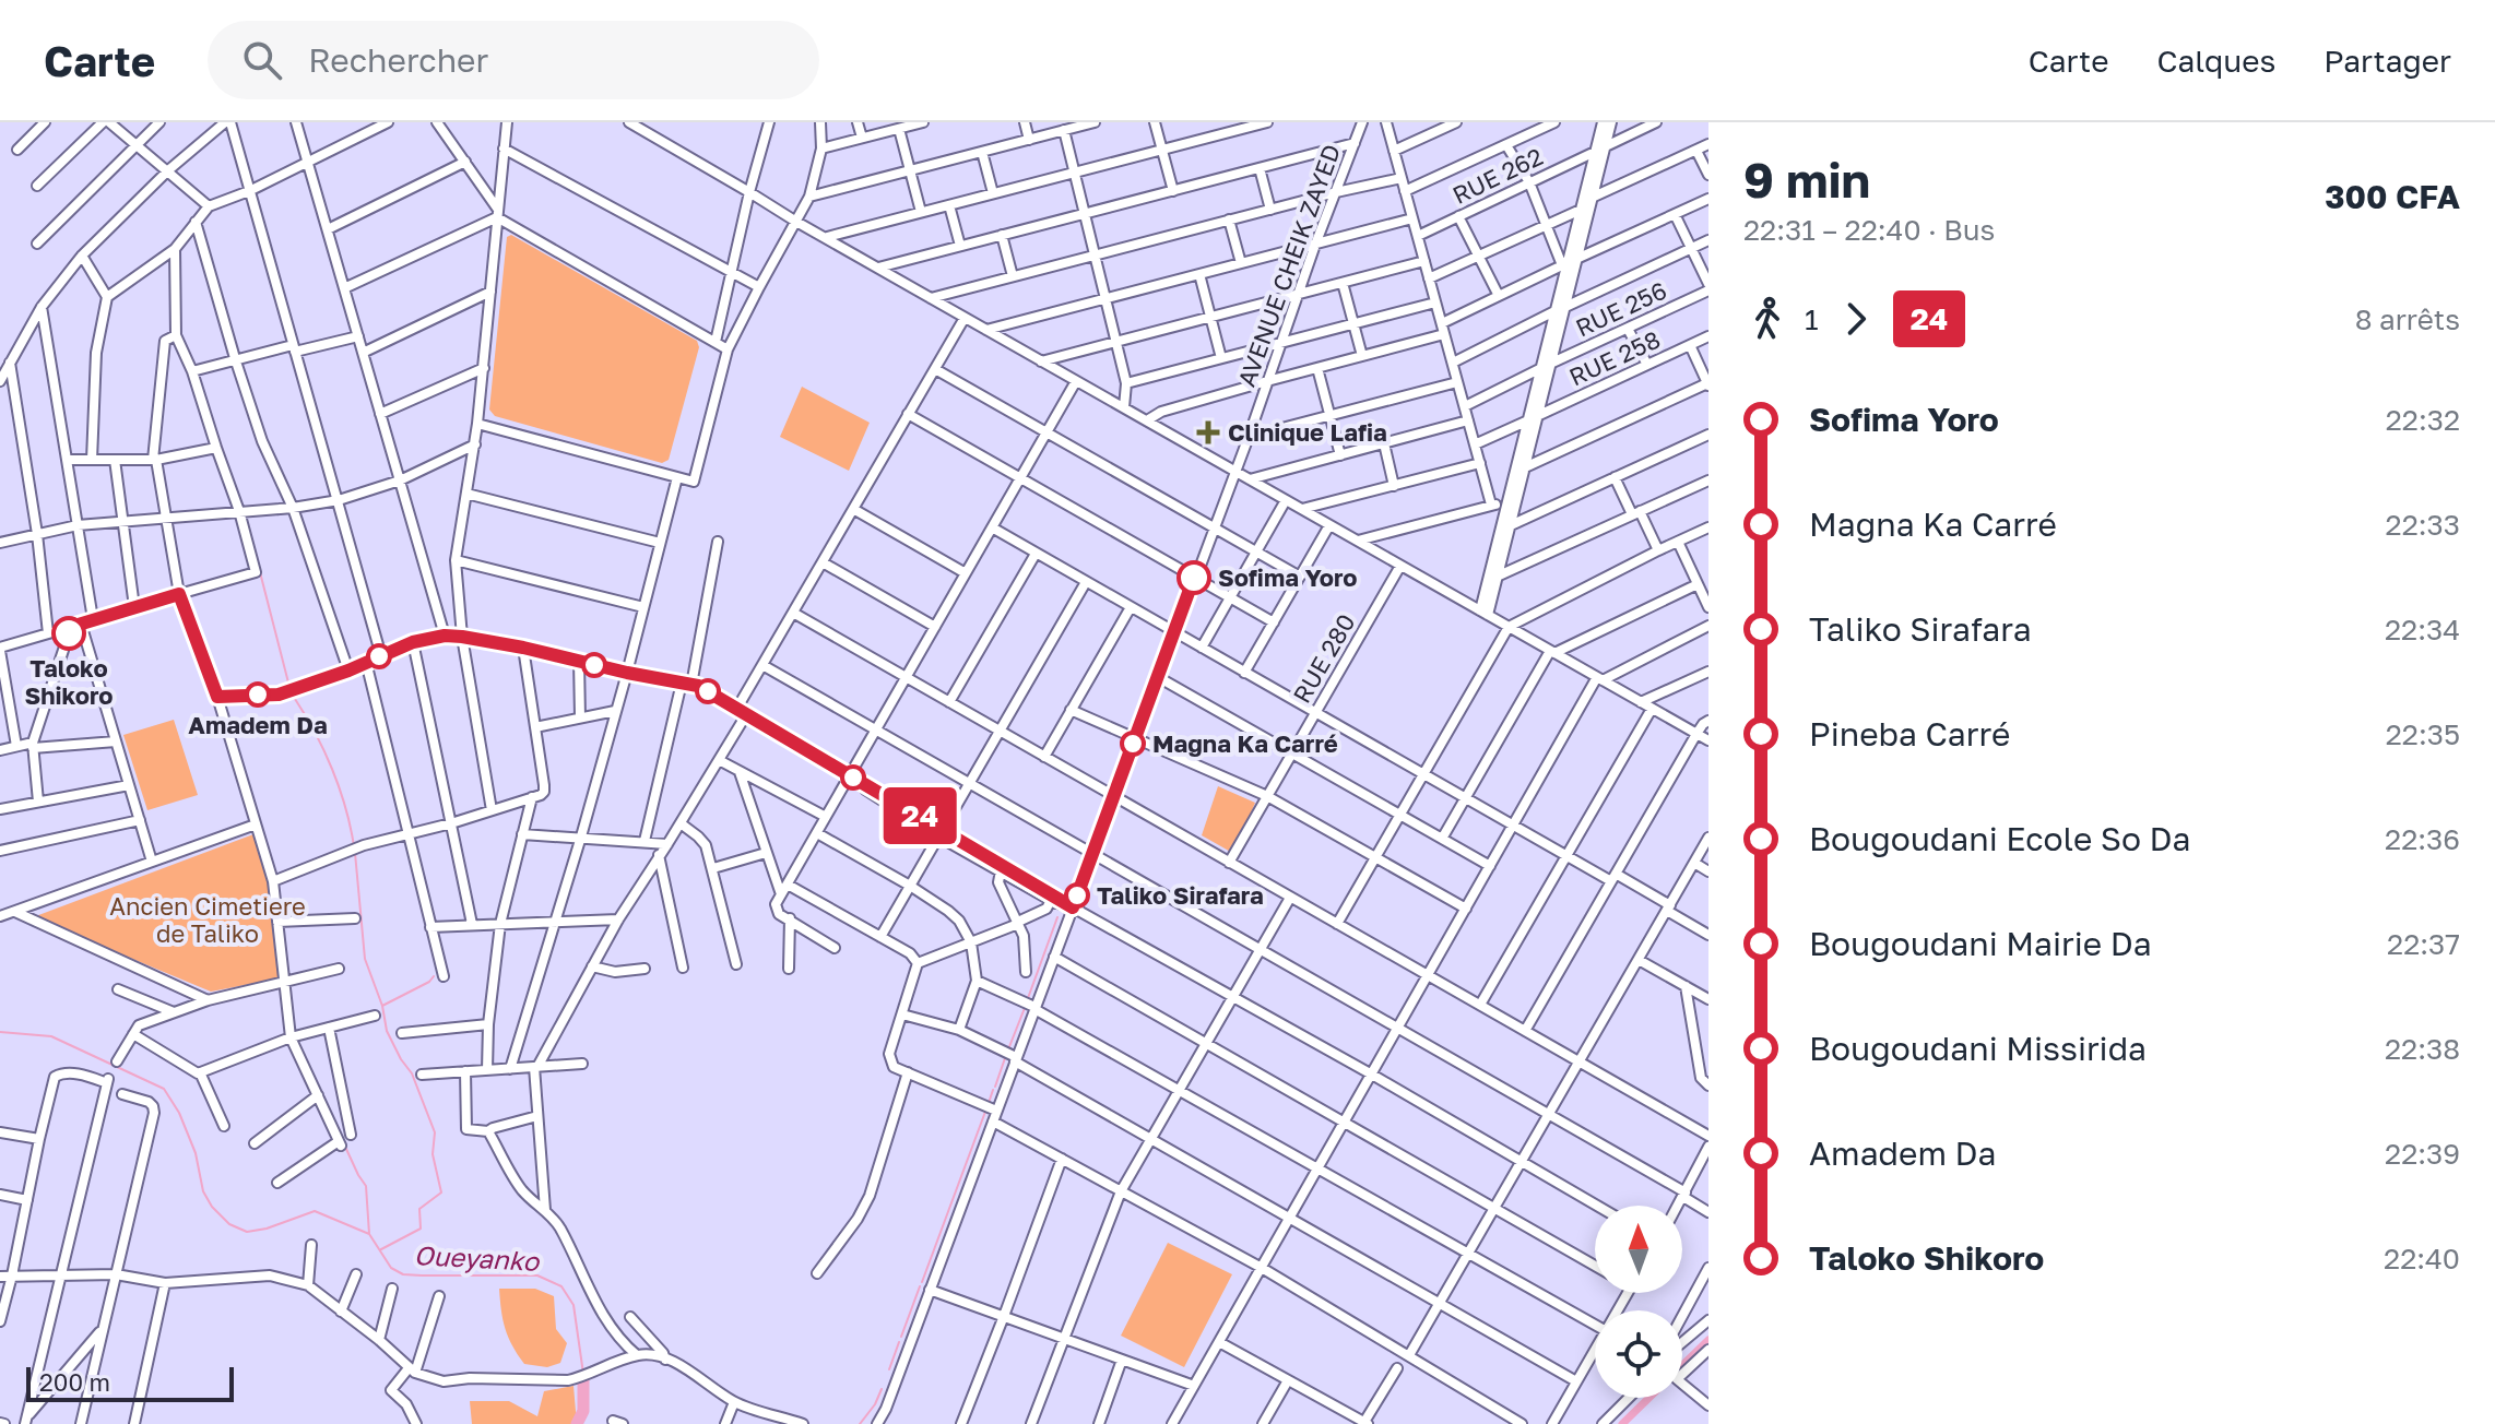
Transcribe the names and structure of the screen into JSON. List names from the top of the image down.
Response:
{
  "streets": {
    "street": [
      "RUE 262",
      "AVENUE CHEIK ZAYED",
      "RUE 256",
      "RUE 258",
      "RUE 280"
    ]
  },
  "water": ["Oueyanko"],
  "parks": ["Ancien Cimetiere de Taliko"],
  "places": {
    "health": ["Clinique Lafia"],
    "other": [
      "Sofima Yoro",
      "Taloko Shikoro",
      "Amadem Da",
      "Magna Ka Carré",
      "Taliko Sirafara"
    ]
  },
  "lines": ["bus line 24"],
  "scale_bar": "200 m",
  "north": "top",
  "page": {
    "header": "Carte",
    "search": "Rechercher",
    "nav": ["Carte", "Calques", "Partager"],
    "on_map": "24",
    "heading": ["9 min", "22:31 – 22:40 · Bus", "300 CFA"],
    "legs": ["1", "24", "8 arrêts"],
    "list": [
      {
        "name": "Sofima Yoro",
        "value": "22:32"
      },
      {
        "name": "Magna Ka Carré",
        "value": "22:33"
      },
      {
        "name": "Taliko Sirafara",
        "value": "22:34"
      },
      {
        "name": "Pineba Carré",
        "value": "22:35"
      },
      {
        "name": "Bougoudani Ecole So Da",
        "value": "22:36"
      },
      {
        "name": "Bougoudani Mairie Da",
        "value": "22:37"
      },
      {
        "name": "Bougoudani Missirida",
        "value": "22:38"
      },
      {
        "name": "Amadem Da",
        "value": "22:39"
      },
      {
        "name": "Taloko Shikoro",
        "value": "22:40"
      }
    ],
    "scale": "200 m"
  }
}
